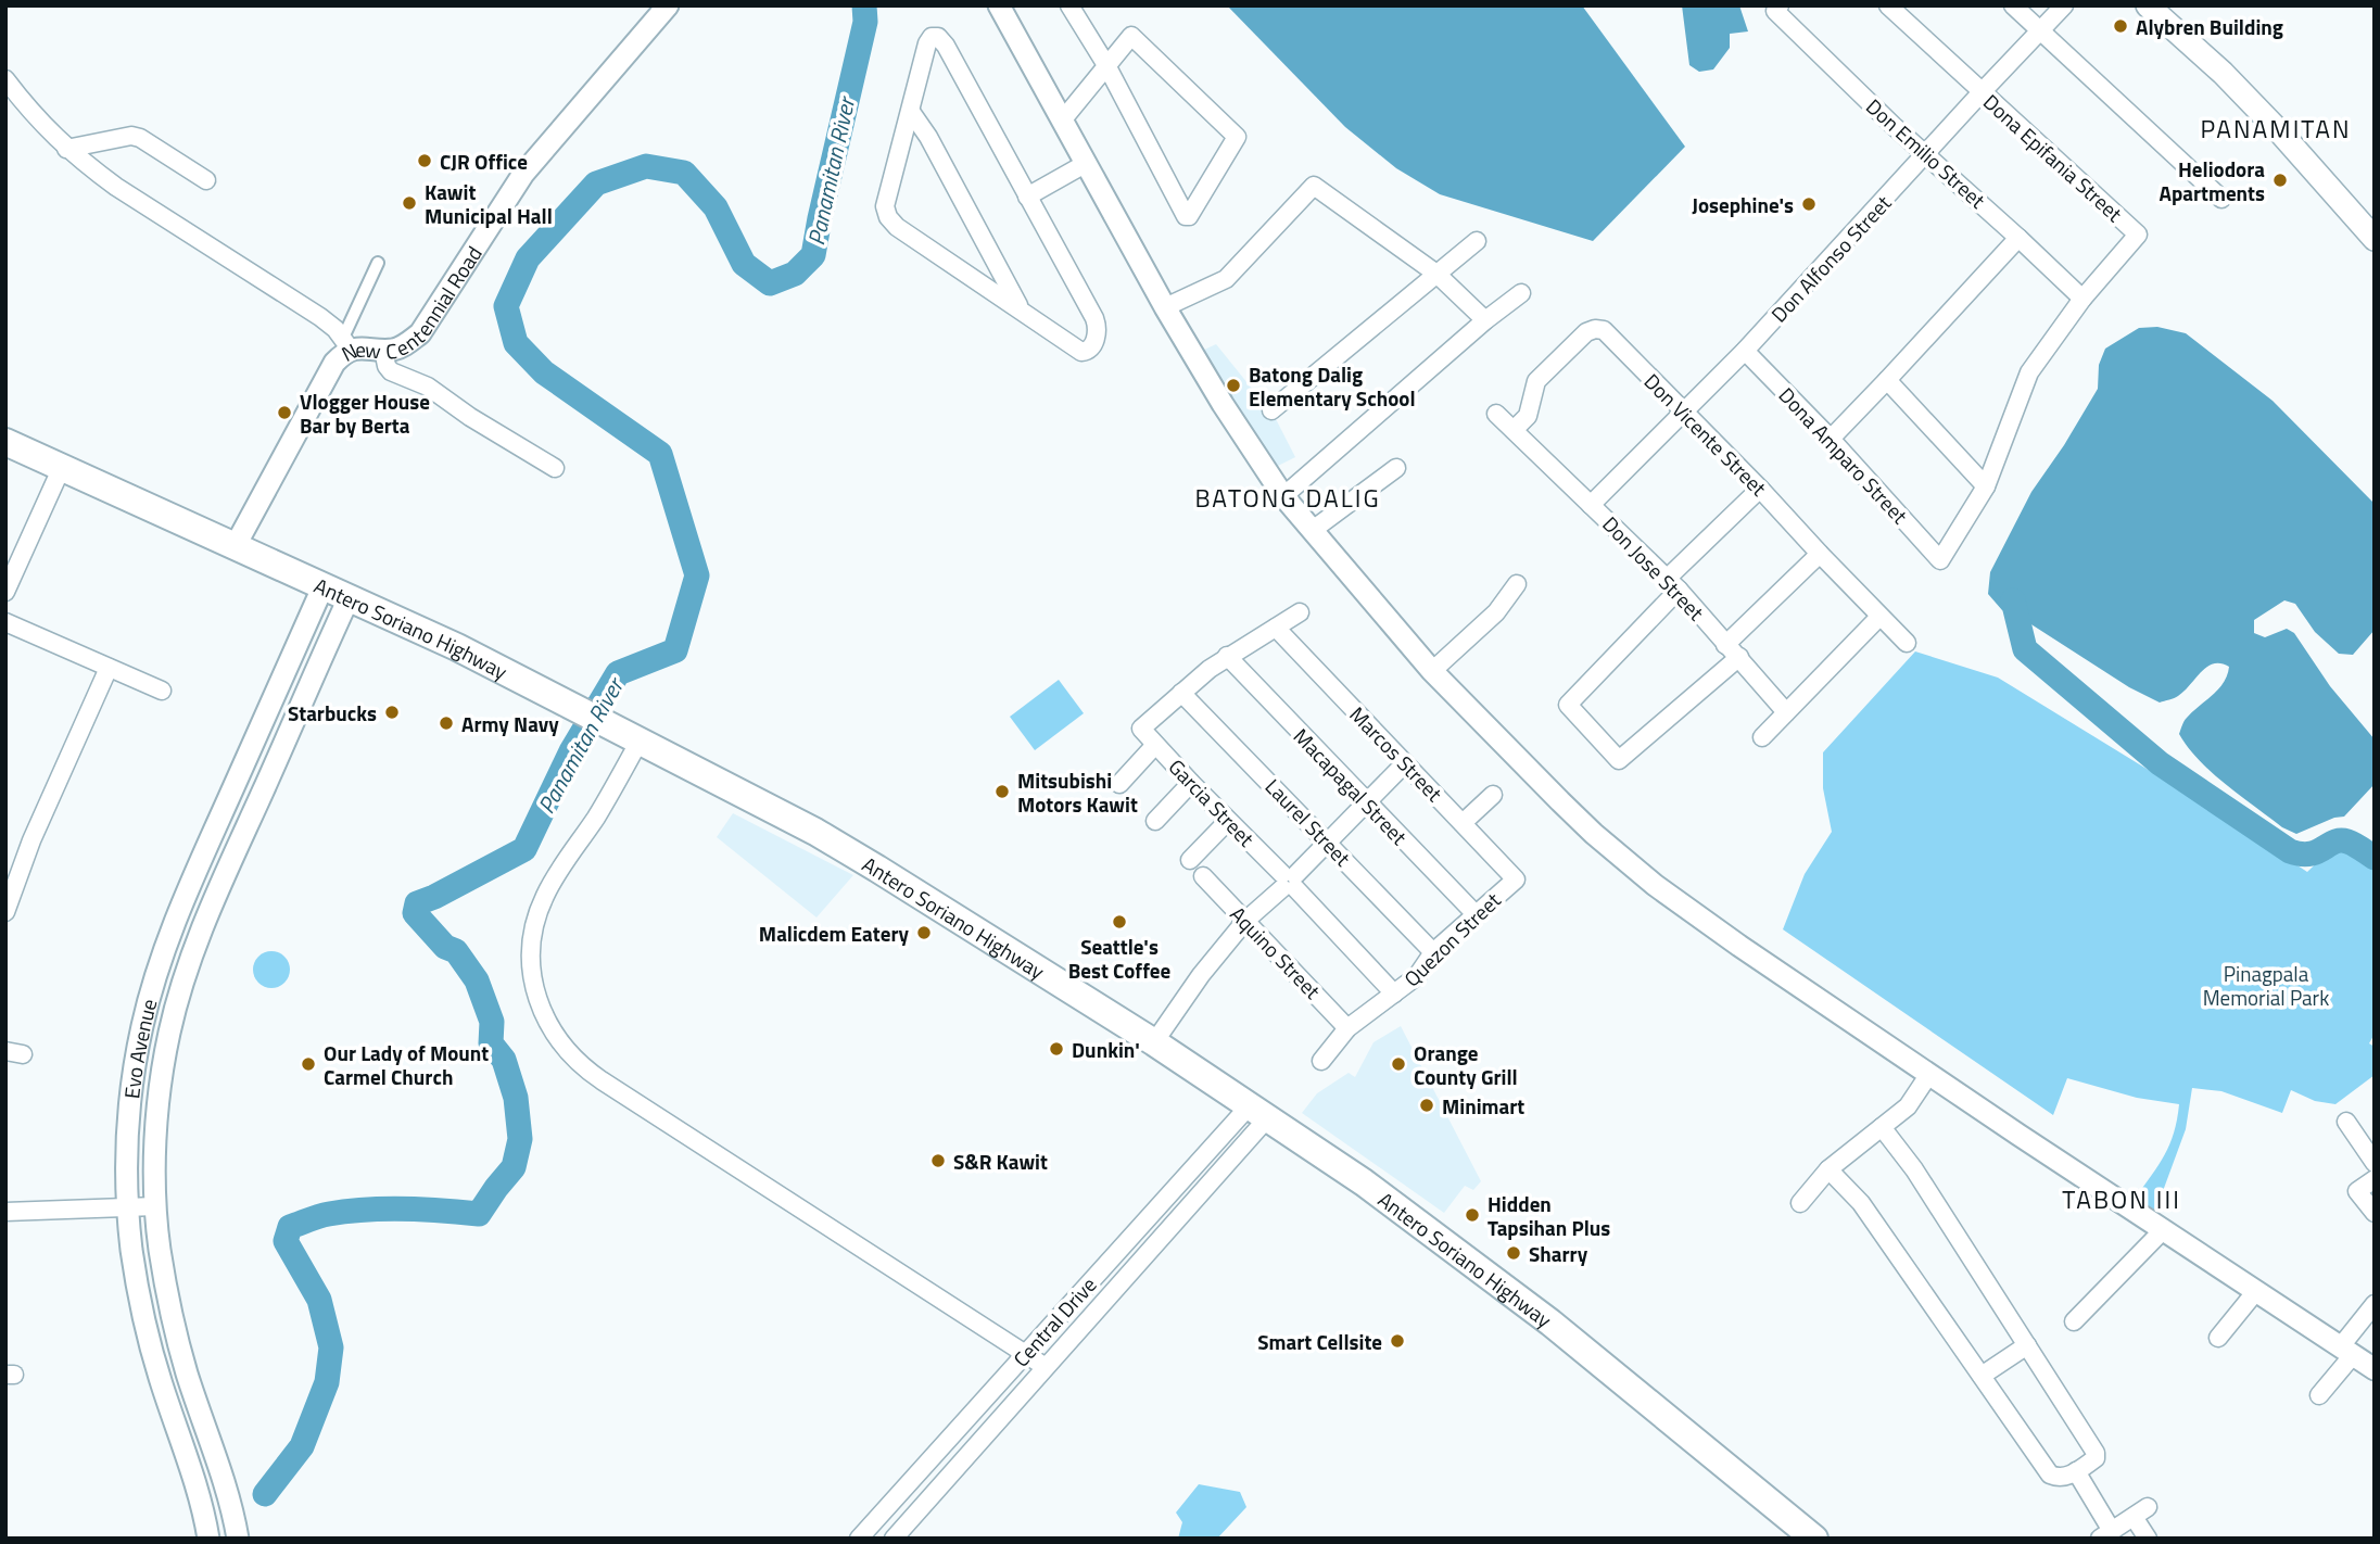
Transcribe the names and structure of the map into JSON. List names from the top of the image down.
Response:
{
  "streets": {
    "main road": ["Antero Soriano Highway"],
    "street": [
      "Don Emilio Street",
      "Dona Epifania Street",
      "Don Alfonso Street",
      "New Centennial Road",
      "Don Vicente Street",
      "Dona Amparo Street",
      "Don Jose Street",
      "Marcos Street",
      "Macapagal Street",
      "Garcia Street",
      "Laurel Street",
      "Quezon Street",
      "Aquino Street",
      "Evo Avenue",
      "Central Drive"
    ]
  },
  "crossings": [
    ["Don Emilio Street", "Dona Epifania Street"],
    ["Don Emilio Street", "Don Alfonso Street"],
    ["Dona Epifania Street", "Don Alfonso Street"],
    ["Dona Epifania Street", "Dona Amparo Street"],
    ["Don Alfonso Street", "Don Vicente Street"],
    ["Don Alfonso Street", "Dona Amparo Street"],
    ["Don Alfonso Street", "Don Jose Street"],
    ["New Centennial Road", "Antero Soriano Highway"],
    ["Don Vicente Street", "Don Jose Street"],
    ["Antero Soriano Highway", "Evo Avenue"],
    ["Antero Soriano Highway", "Central Drive"],
    ["Marcos Street", "Quezon Street"],
    ["Macapagal Street", "Quezon Street"],
    ["Garcia Street", "Laurel Street"],
    ["Garcia Street", "Quezon Street"],
    ["Laurel Street", "Quezon Street"],
    ["Quezon Street", "Aquino Street"]
  ],
  "districts": ["PANAMITAN", "BATONG DALIG", "TABON III"],
  "water": ["Panamitan River"],
  "parks": ["Pinagpala Memorial Park"],
  "places": [
    "Alybren Building",
    "CJR Office",
    "Heliodora Apartments",
    "Kawit Municipal Hall",
    "Josephine's",
    "Batong Dalig Elementary School",
    "Vlogger House Bar by Berta",
    "Starbucks",
    "Army Navy",
    "Mitsubishi Motors Kawit",
    "Seattle's Best Coffee",
    "Malicdem Eatery",
    "Dunkin'",
    "Our Lady of Mount Carmel Church",
    "Orange County Grill",
    "Minimart",
    "S&R Kawit",
    "Hidden Tapsihan Plus",
    "Sharry",
    "Smart Cellsite"
  ]
}
